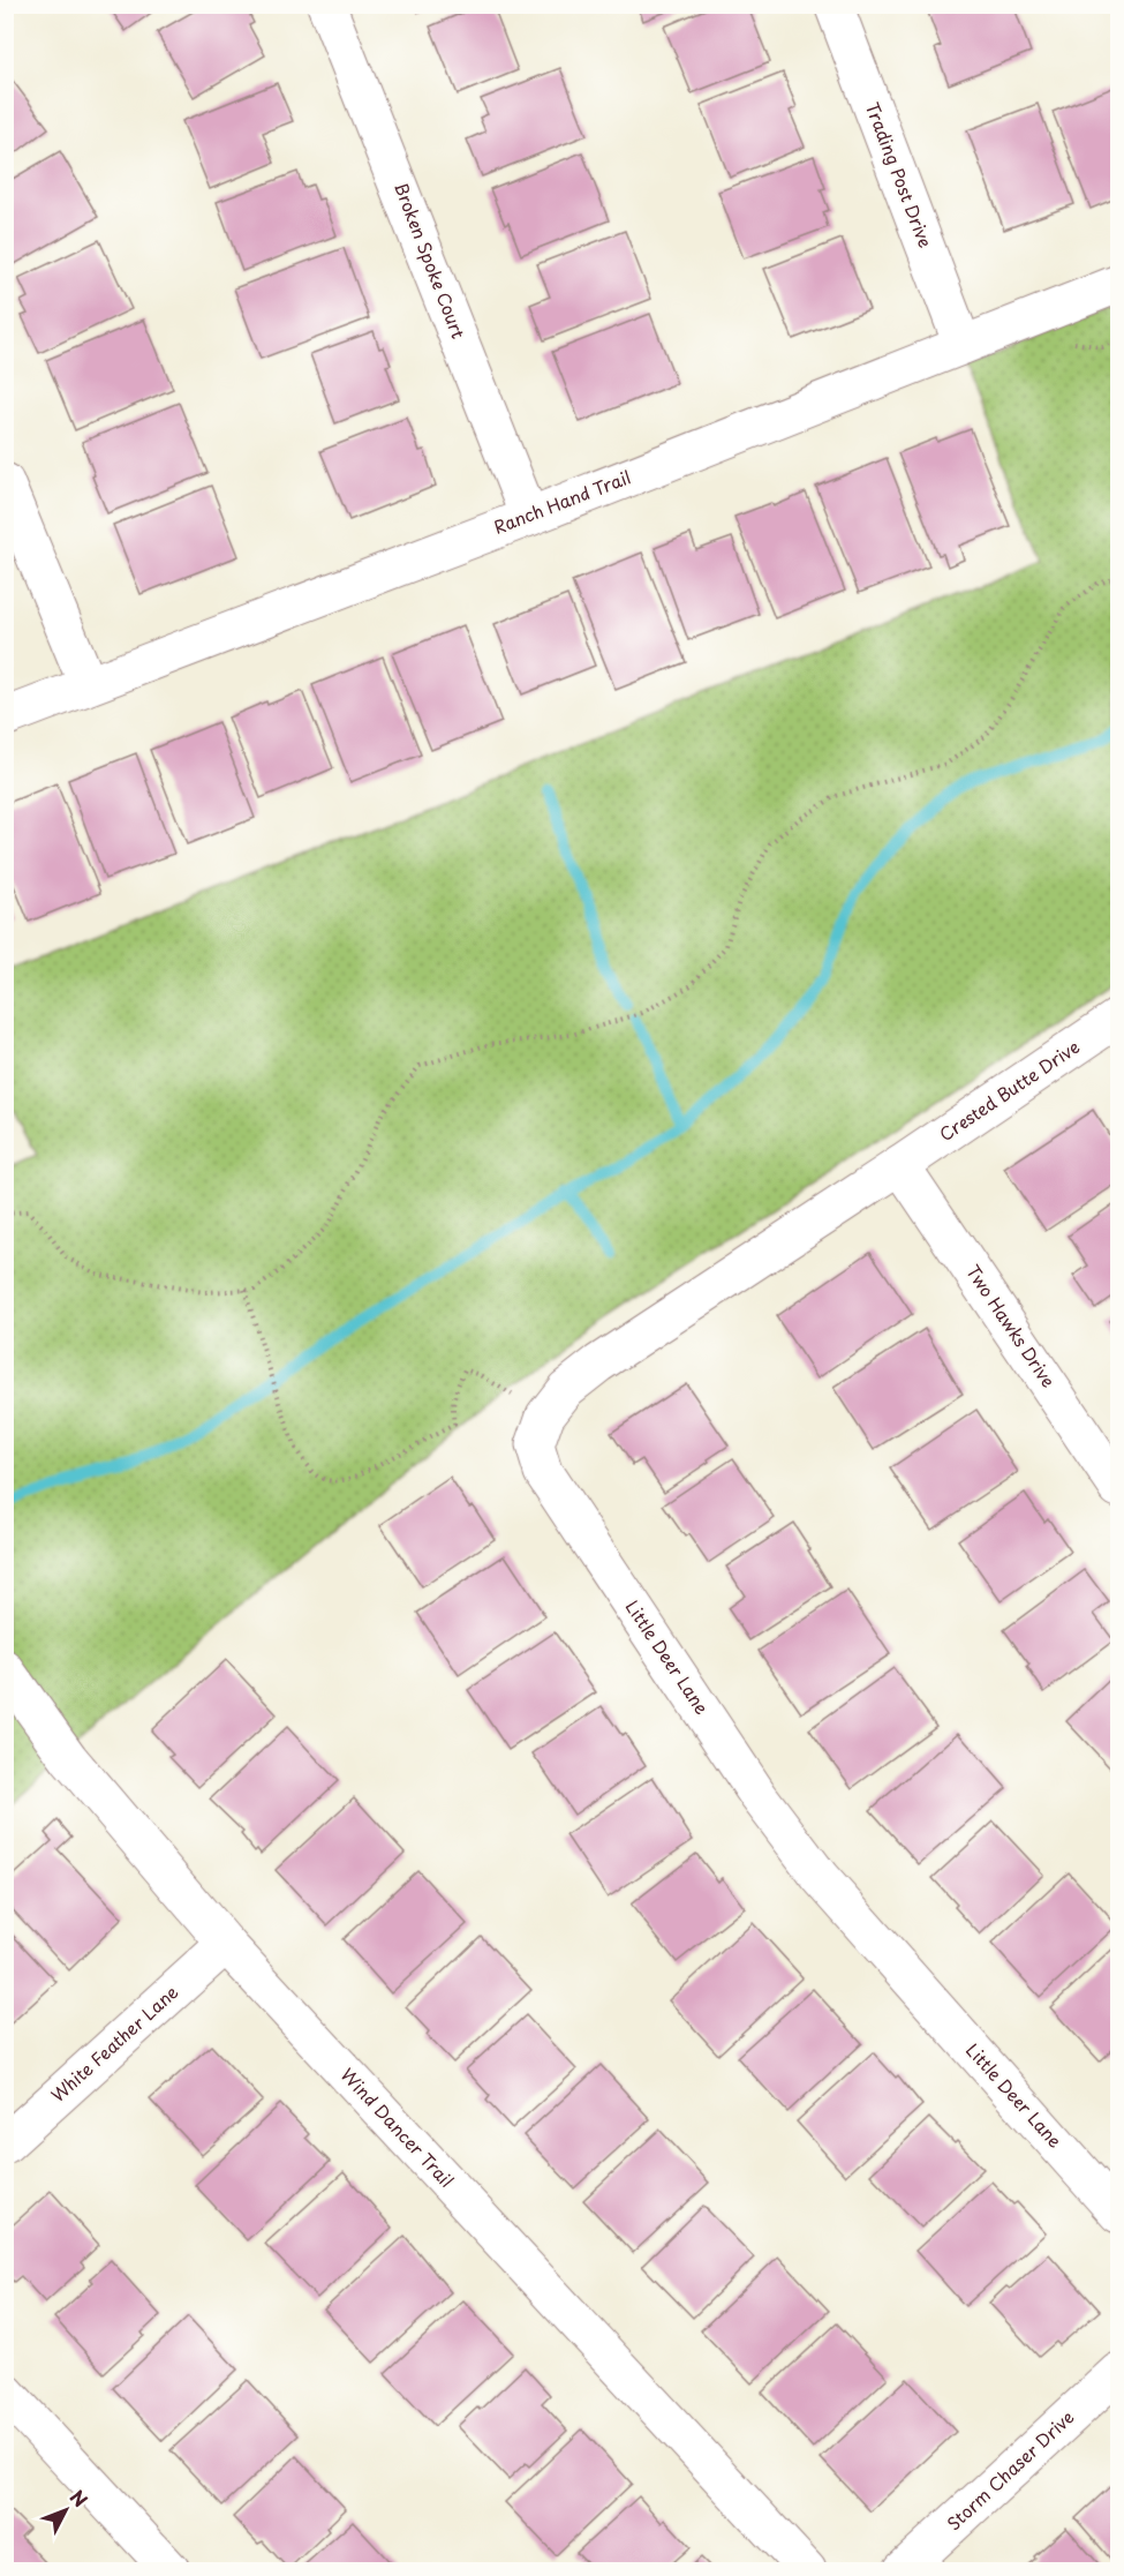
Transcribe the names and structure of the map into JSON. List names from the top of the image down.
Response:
{
  "streets": {
    "street": [
      "Trading Post Drive",
      "Broken Spoke Court",
      "Ranch Hand Trail",
      "Crested Butte Drive",
      "Two Hawks Drive",
      "Little Deer Lane",
      "White Feather Lane",
      "Wind Dancer Trail",
      "Storm Chaser Drive"
    ]
  },
  "crossings": [
    ["Trading Post Drive", "Ranch Hand Trail"],
    ["Broken Spoke Court", "Ranch Hand Trail"],
    ["Crested Butte Drive", "Two Hawks Drive"],
    ["Crested Butte Drive", "Little Deer Lane"],
    ["Two Hawks Drive", "Little Deer Lane"],
    ["White Feather Lane", "Wind Dancer Trail"]
  ],
  "north": "top right"
}
